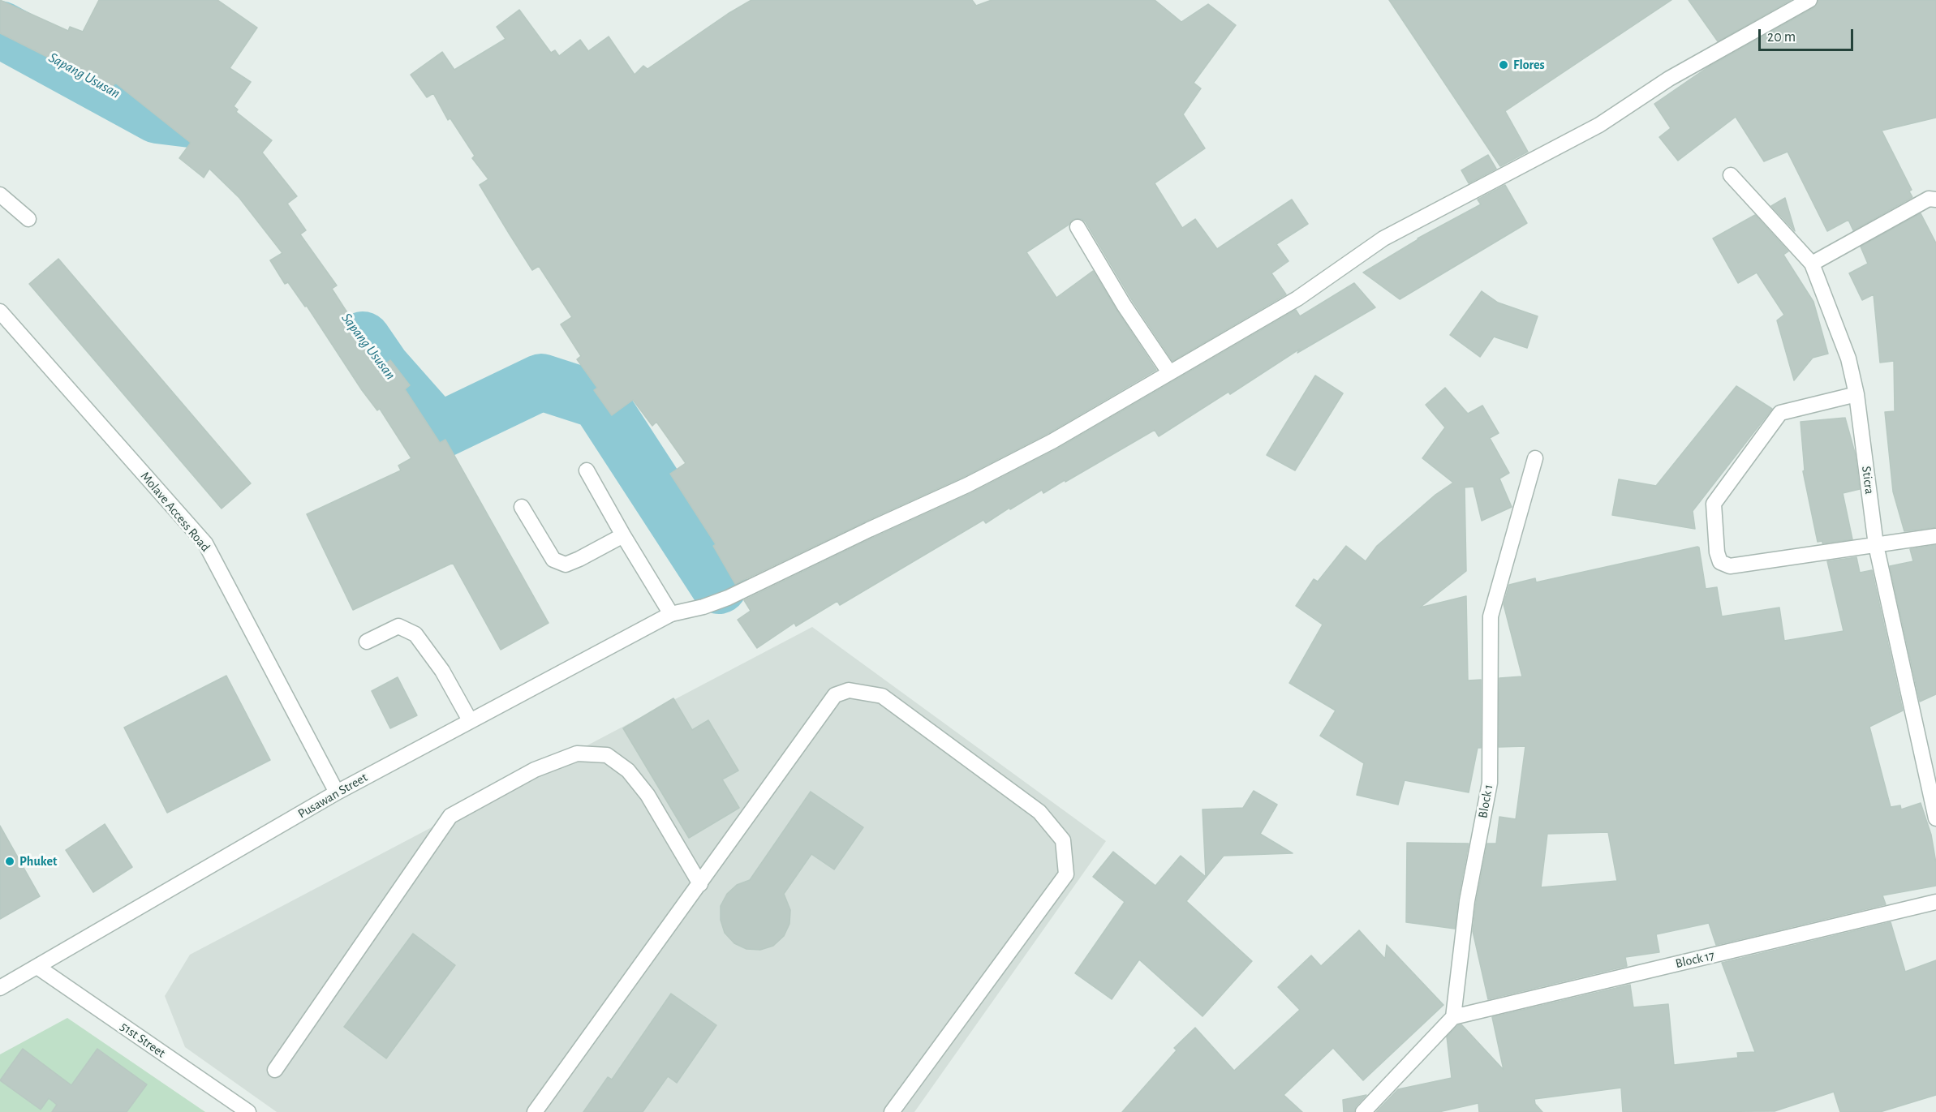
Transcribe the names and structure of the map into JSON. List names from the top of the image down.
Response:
{
  "streets": {
    "street": [
      "Sticra",
      "Molave Access Road",
      "Pusawan Street",
      "Block 1",
      "Block 17",
      "51st Street"
    ]
  },
  "crossings": [
    ["Molave Access Road", "Pusawan Street"],
    ["Pusawan Street", "51st Street"],
    ["Block 1", "Block 17"]
  ],
  "water": ["Sapang Ususan"],
  "places": ["Flores", "Phuket"],
  "scale_bar": "20 m"
}
